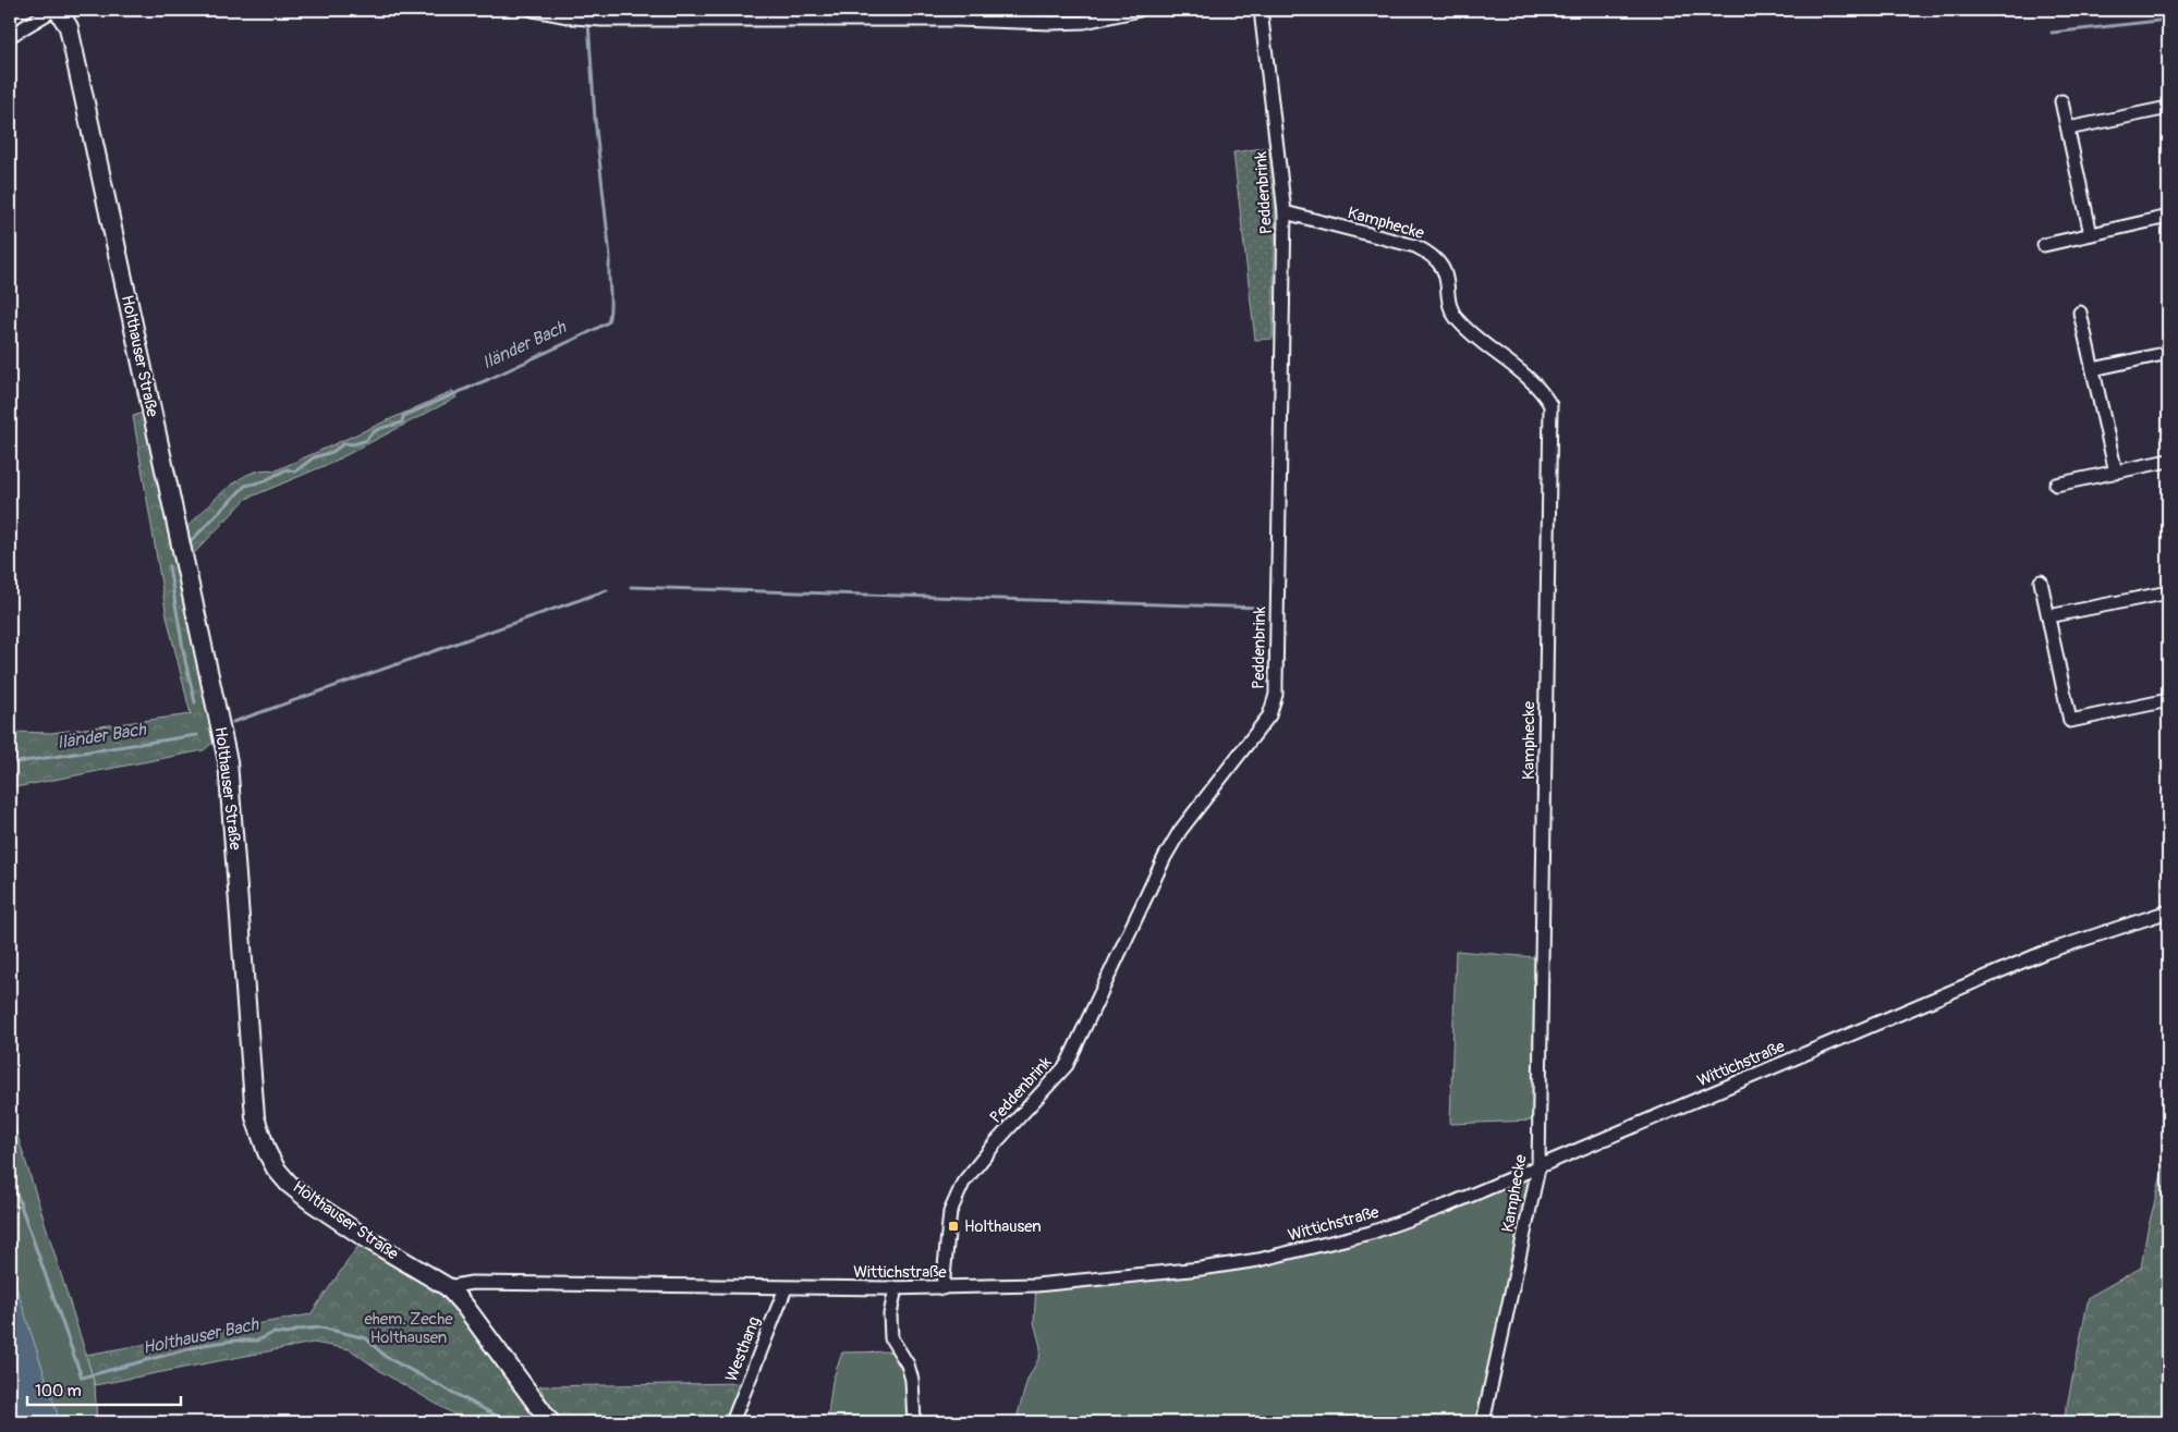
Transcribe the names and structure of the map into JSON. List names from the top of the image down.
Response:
{
  "streets": {
    "street": [
      "Peddenbrink",
      "Kamphecke",
      "Holthauser Straße",
      "Wittichstraße",
      "Westhang"
    ]
  },
  "crossings": [
    ["Peddenbrink", "Kamphecke"],
    ["Peddenbrink", "Wittichstraße"],
    ["Kamphecke", "Wittichstraße"],
    ["Holthauser Straße", "Wittichstraße"],
    ["Wittichstraße", "Westhang"]
  ],
  "water": ["Iländer Bach", "Holthauser Bach"],
  "parks": ["ehem. Zeche Holthausen"],
  "places": {
    "transit": ["Holthausen"]
  },
  "scale_bar": "100 m"
}
